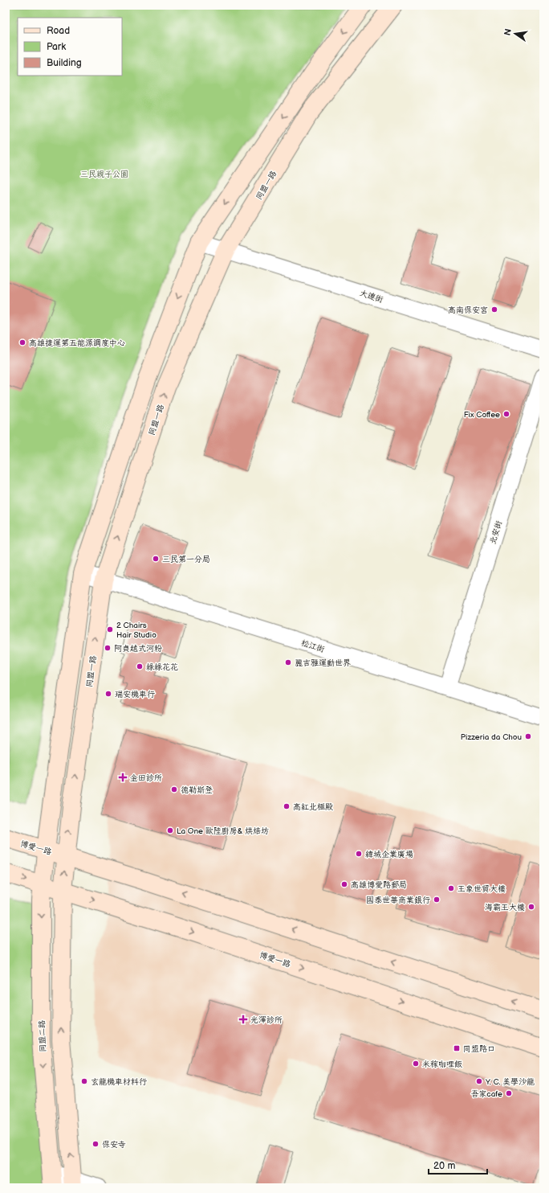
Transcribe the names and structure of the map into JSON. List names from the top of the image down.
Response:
{
  "streets": {
    "street": [
      "同盟一路",
      "大連街",
      "北安街",
      "松江街",
      "博愛一路",
      "同盟二路"
    ]
  },
  "crossings": [
    ["同盟一路", "大連街"],
    ["同盟一路", "松江街"],
    ["同盟一路", "博愛一路"],
    ["北安街", "松江街"],
    ["博愛一路", "同盟二路"]
  ],
  "parks": ["三民親子公園"],
  "places": {
    "other": [
      "高南保安宮",
      "高雄捷運第五能源調度中心",
      "Fix Coffee",
      "三民第一分局",
      "2 Chairs Hair Studio",
      "阿貞越式河粉",
      "麗吉雅運動世界",
      "綠綠花花",
      "瑞安機車行",
      "Pizzeria da Chou",
      "德勒斯登",
      "高紅北極殿",
      "La One 歐陸廚房& 烘焙坊",
      "緯城企業廣場",
      "高雄博愛路郵局",
      "王象世貿大樓",
      "國泰世華商業銀行",
      "海霸王大樓",
      "米稼咖哩飯",
      "玄龍機車材料行",
      "Y. C. 美學沙龍",
      "吾家cafe",
      "保安寺"
    ],
    "health": ["金田診所", "光澤診所"],
    "transit": ["同盟路口"]
  },
  "legend": ["Road", "Park", "Building"],
  "scale_bar": "20 m",
  "north": "left"
}
